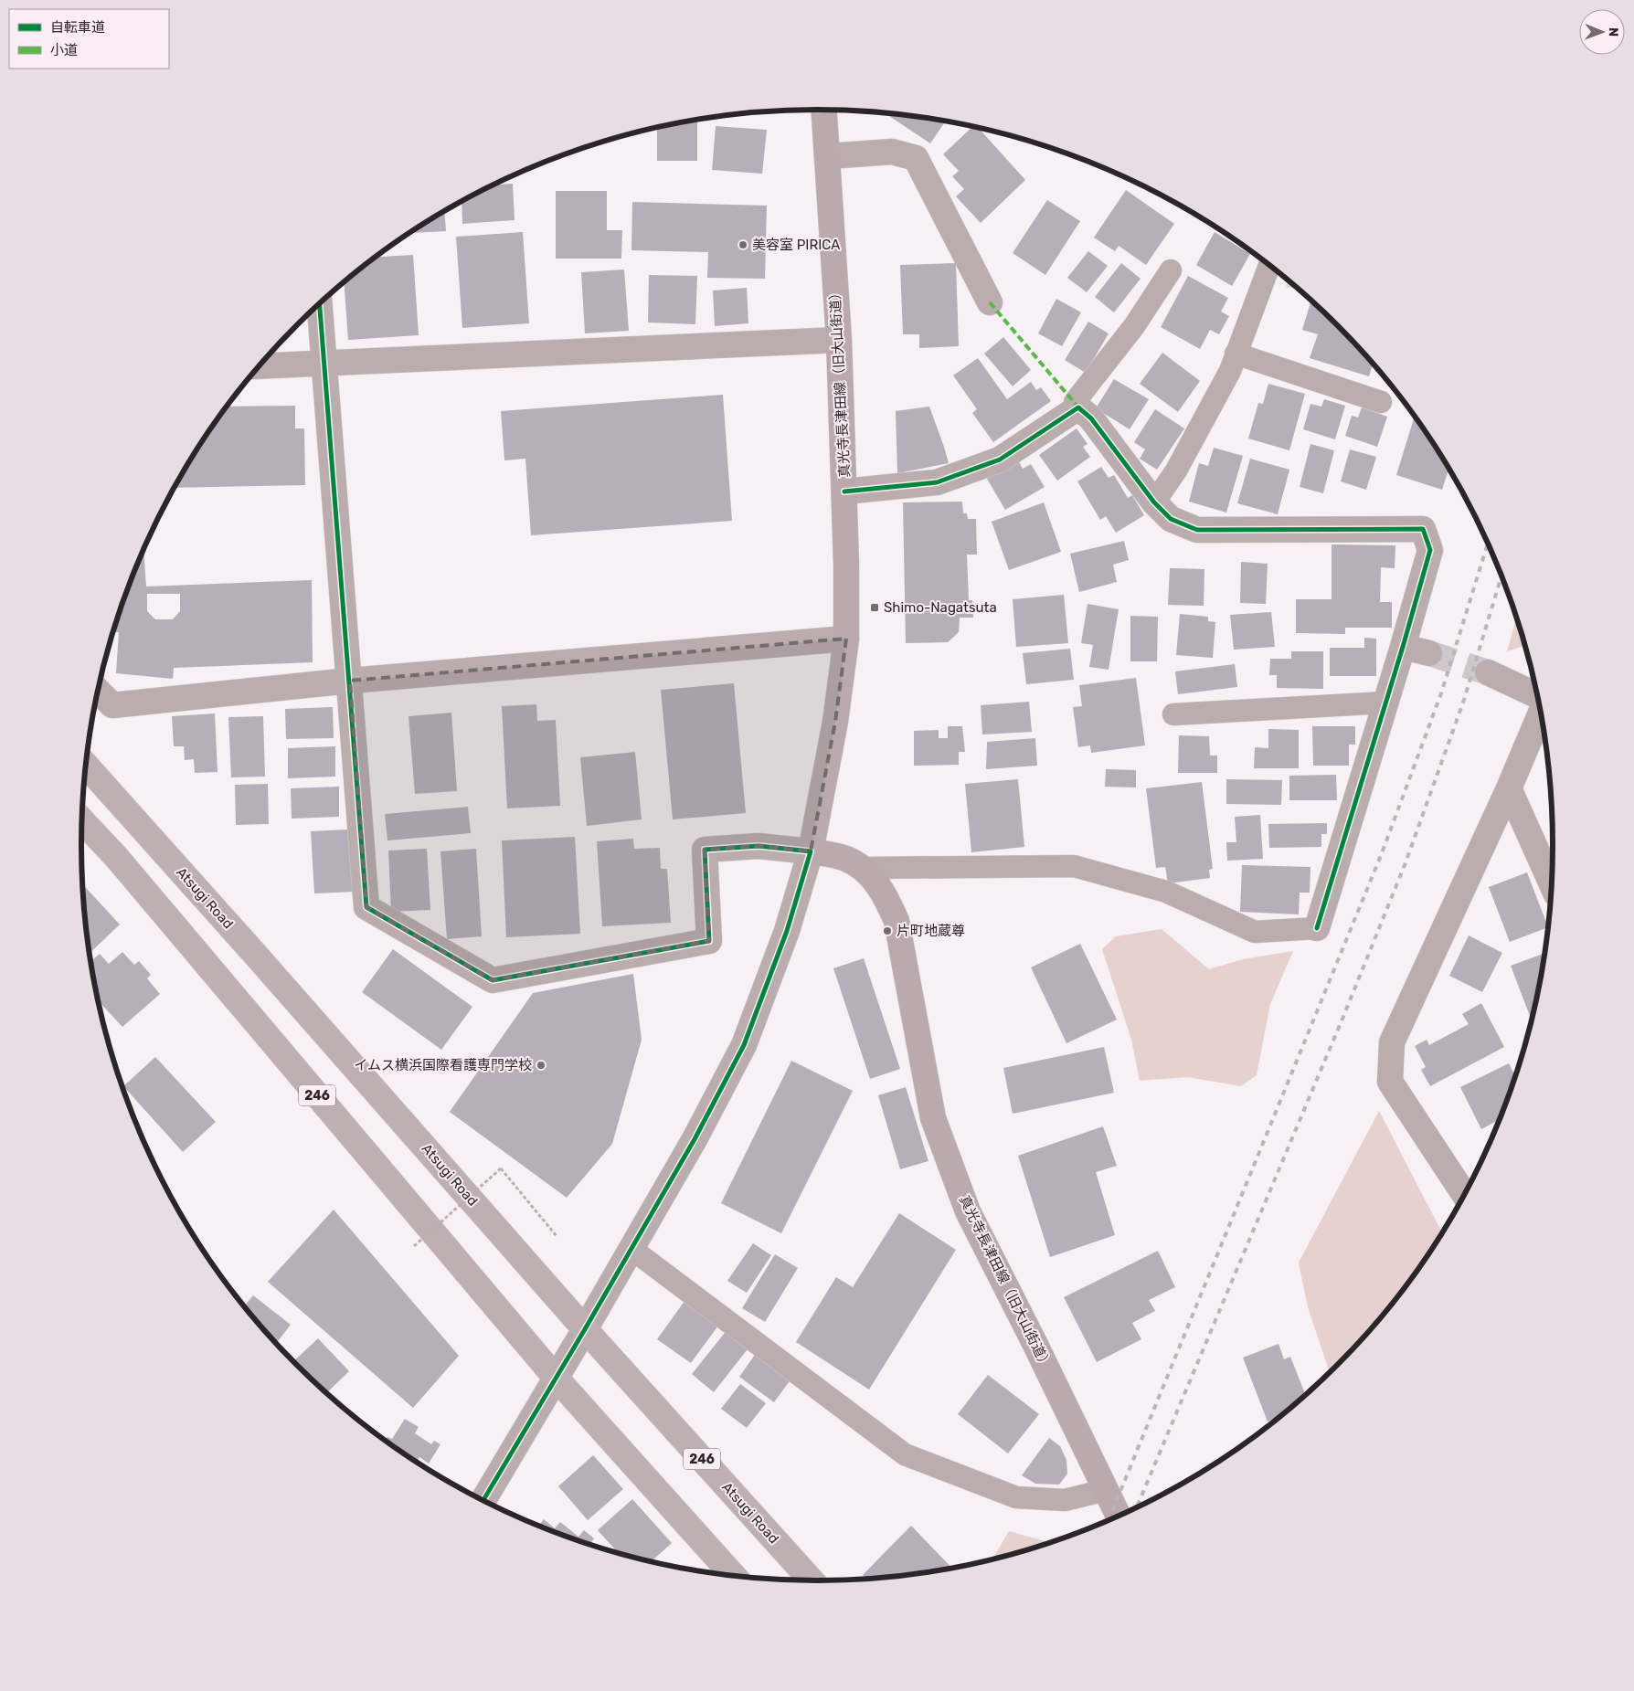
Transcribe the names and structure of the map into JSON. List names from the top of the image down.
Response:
{
  "streets": {
    "highway": ["Atsugi Road", "246"],
    "main road": ["真光寺長津田線（旧大山街道）"]
  },
  "places": {
    "other": ["美容室 PIRICA", "片町地蔵尊", "イムス横浜国際看護専門学校"],
    "transit": ["Shimo-Nagatsuta"]
  },
  "legend": ["自転車道", "小道"],
  "north": "right"
}
